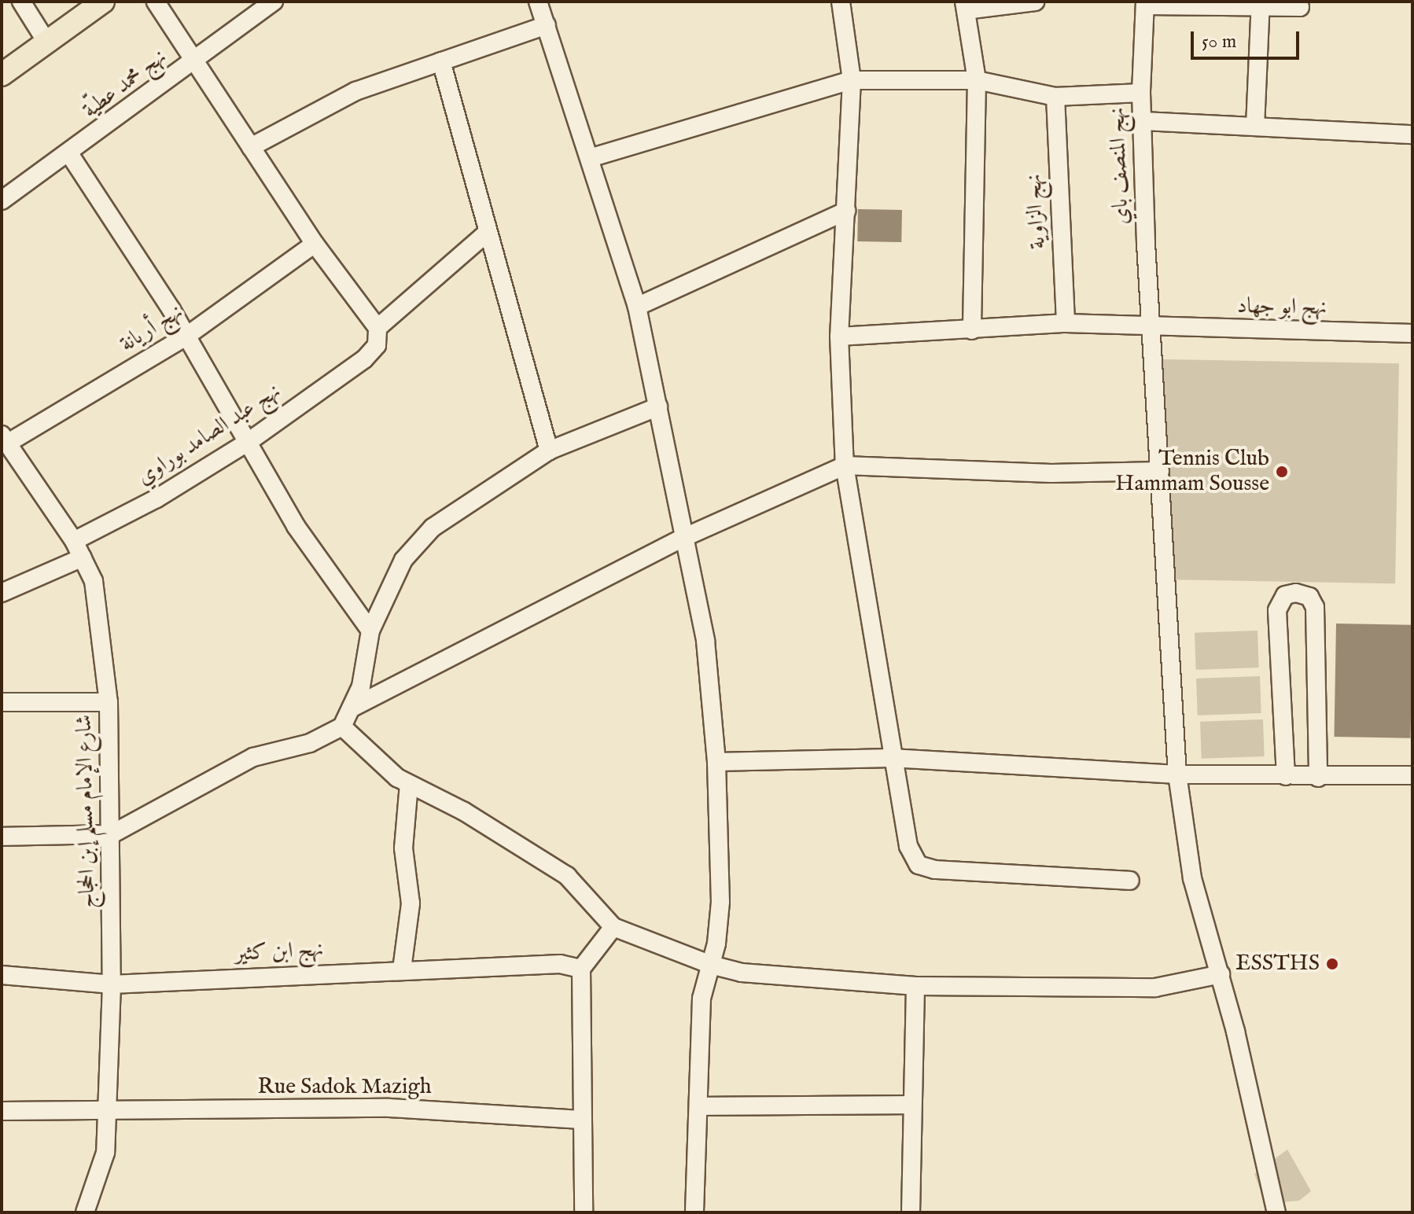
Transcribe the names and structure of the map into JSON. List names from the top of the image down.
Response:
{
  "streets": {
    "street": [
      "نهج محمد عطيّة",
      "نهج المنصف باي",
      "نهج الزاوية",
      "نهج ابو جهاد",
      "نهج أريانة",
      "نهج عبد الصامد بوراوي",
      "شارع اﻹمام مسلم إبن الحجاج",
      "نهج ابن كثير",
      "Rue Sadok Mazigh"
    ]
  },
  "crossings": [
    ["نهج المنصف باي", "نهج ابو جهاد"],
    ["نهج الزاوية", "نهج ابو جهاد"],
    ["نهج أريانة", "شارع اﻹمام مسلم إبن الحجاج"],
    ["نهج عبد الصامد بوراوي", "شارع اﻹمام مسلم إبن الحجاج"],
    ["شارع اﻹمام مسلم إبن الحجاج", "نهج ابن كثير"],
    ["شارع اﻹمام مسلم إبن الحجاج", "Rue Sadok Mazigh"]
  ],
  "places": ["Tennis Club Hammam Sousse", "ESSTHS"],
  "scale_bar": "50 m"
}
